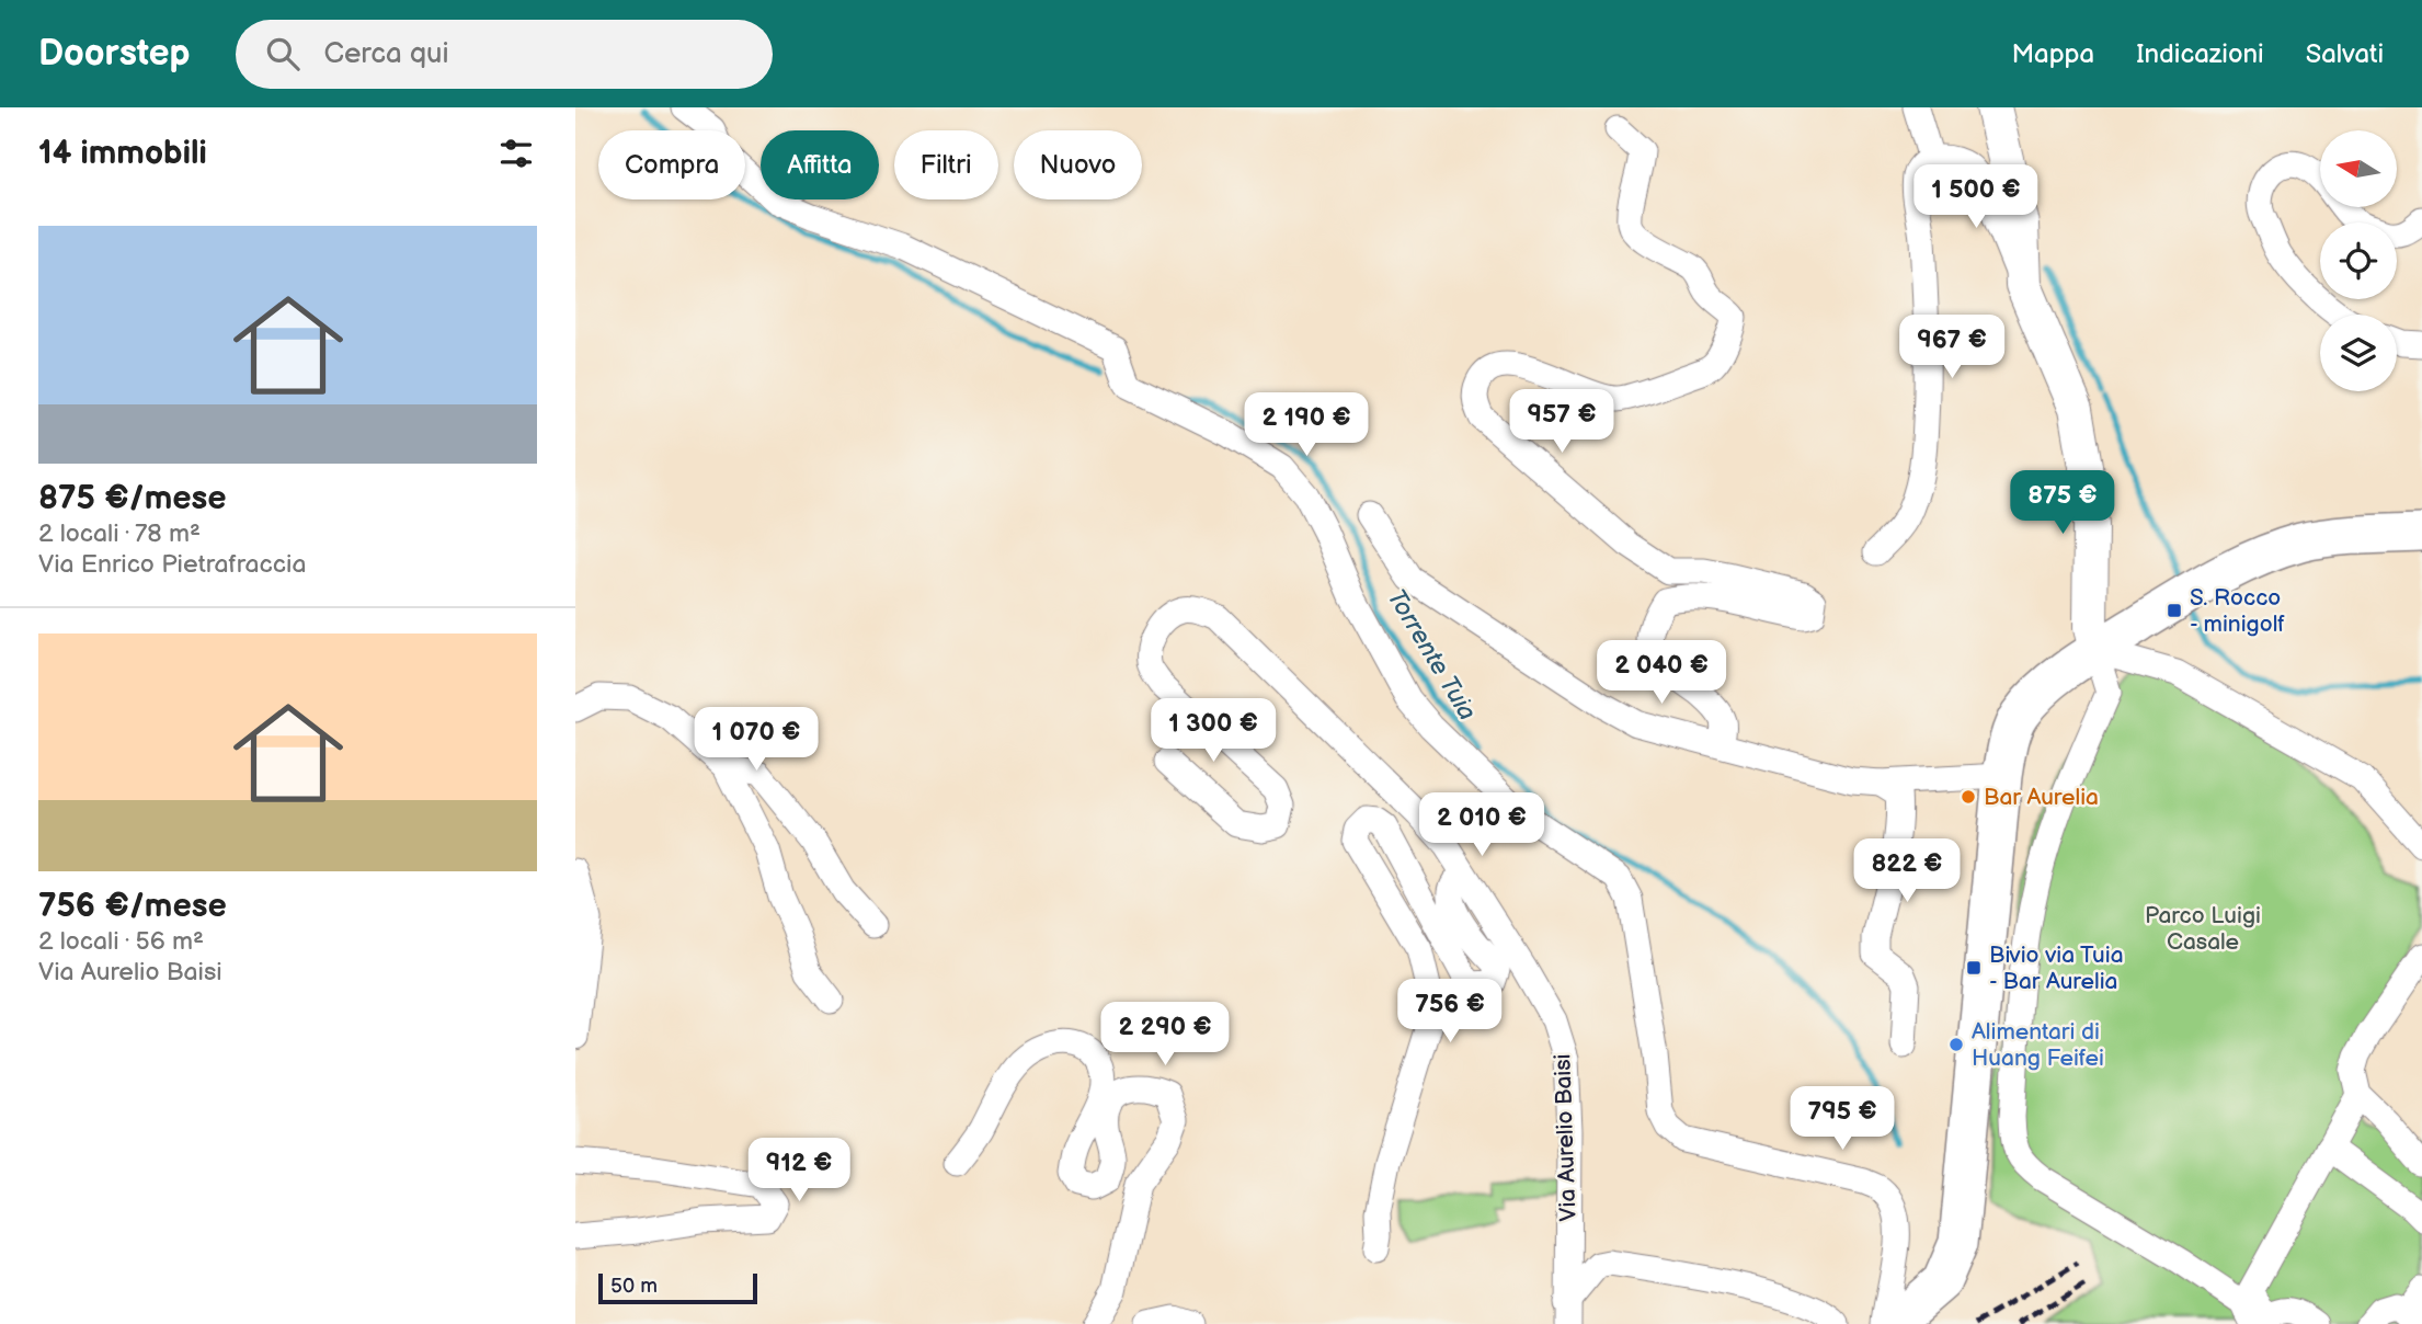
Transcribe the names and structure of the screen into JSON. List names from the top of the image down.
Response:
{
  "streets": {
    "street": ["Via Aurelio Baisi"]
  },
  "water": ["Torrente Tuia"],
  "parks": ["Parco Luigi Casale"],
  "places": {
    "transit": ["S. Rocco - minigolf", "Bivio via Tuia - Bar Aurelia"],
    "other": ["Bar Aurelia", "Alimentari di Huang Feifei"]
  },
  "scale_bar": "50 m",
  "north": "left",
  "page": {
    "header": "Doorstep",
    "search": "Cerca qui",
    "nav": ["Mappa", "Indicazioni", "Salvati"],
    "heading": "14 immobili",
    "chip": [
      "Compra",
      "Affitta",
      "Filtri",
      "Nuovo"
    ],
    "price": [
      "1 500 €",
      "967 €",
      "957 €",
      "2 190 €",
      "875 €",
      "2 040 €",
      "1 300 €",
      "1 070 €",
      "2 010 €",
      "822 €",
      "756 €",
      "2 290 €",
      "795 €",
      "912 €"
    ],
    "list": [
      {
        "name": "875 €/mese",
        "note": "2 locali · 78 m² · Via Enrico Pietrafraccia"
      },
      {
        "name": "756 €/mese",
        "note": "2 locali · 56 m² · Via Aurelio Baisi"
      }
    ],
    "scale": "50 m"
  }
}
